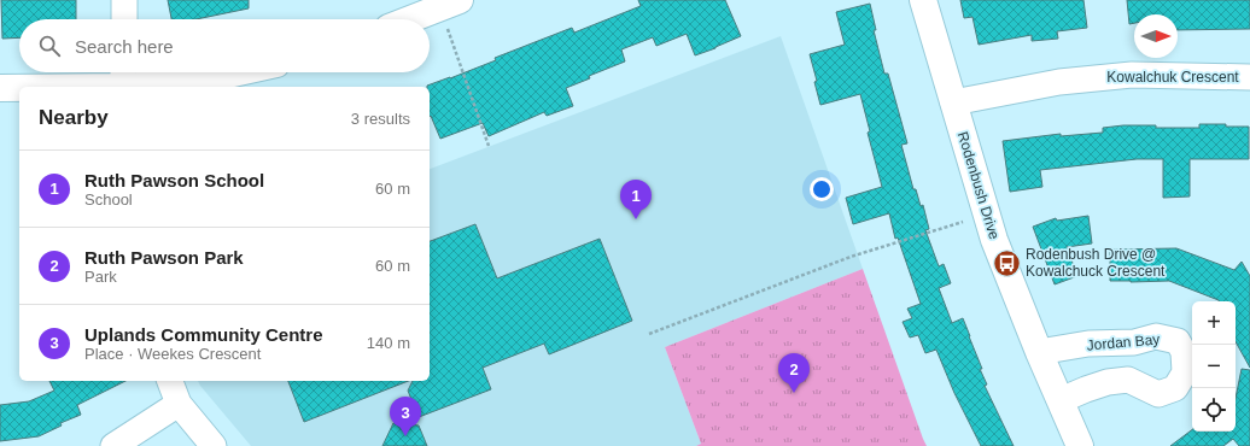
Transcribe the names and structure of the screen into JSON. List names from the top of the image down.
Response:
{
  "streets": {
    "street": ["Kowalchuk Crescent", "Rodenbush Drive", "Jordan Bay"]
  },
  "crossings": [
    ["Kowalchuk Crescent", "Rodenbush Drive"],
    ["Rodenbush Drive", "Jordan Bay"]
  ],
  "places": {
    "bus stop": ["Rodenbush Drive @ Kowalchuck Crescent"]
  },
  "north": "right",
  "page": {
    "search": "Search here",
    "heading": ["Nearby", "3 results"],
    "list": [
      {
        "mark": "1",
        "name": "Ruth Pawson School",
        "note": "School",
        "value": "60 m"
      },
      {
        "mark": "2",
        "name": "Ruth Pawson Park",
        "note": "Park",
        "value": "60 m"
      },
      {
        "mark": "3",
        "name": "Uplands Community Centre",
        "note": "Place · Weekes Crescent",
        "value": "140 m"
      }
    ],
    "pins": ["1", "2", "3"],
    "map_buttons": ["+", "−"]
  }
}
